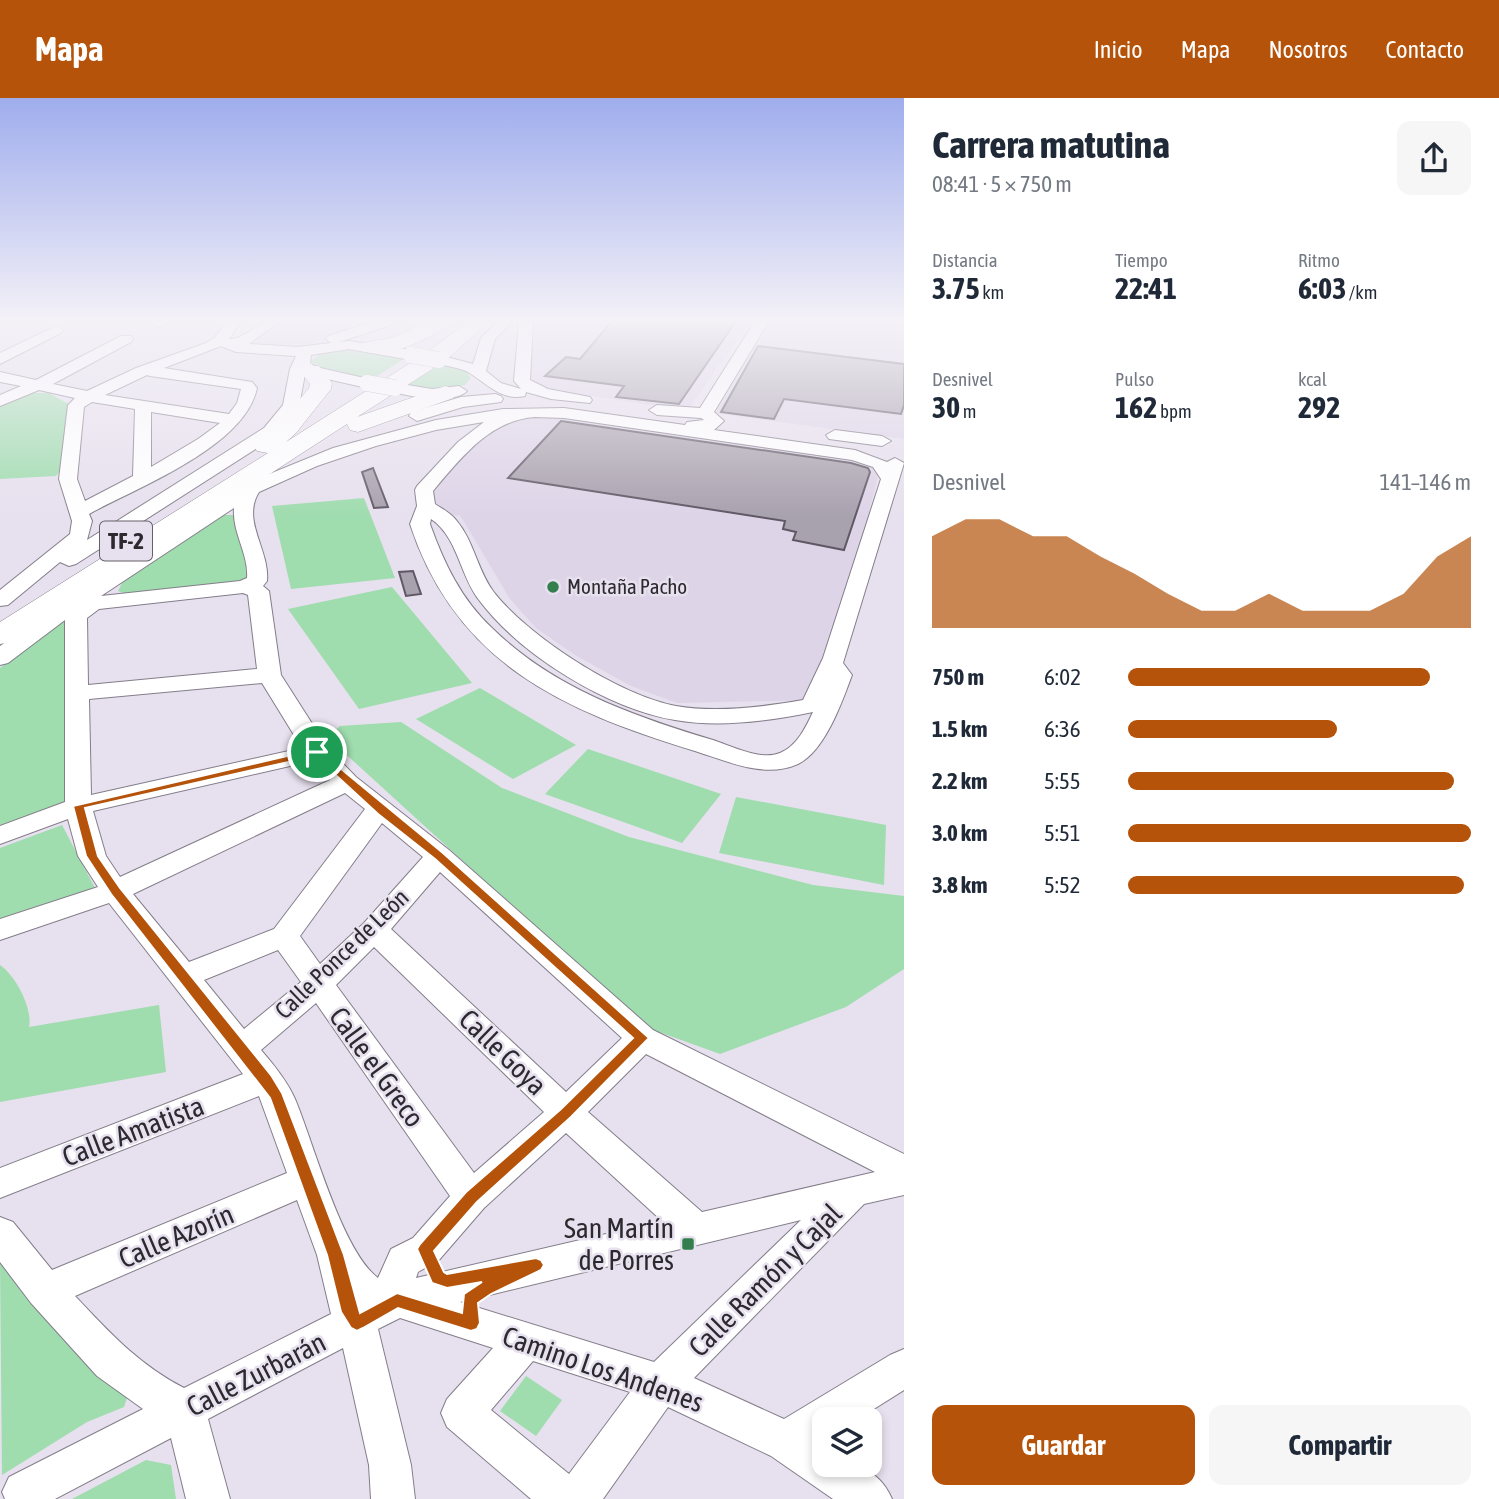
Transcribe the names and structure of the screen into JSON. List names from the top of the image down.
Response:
{
  "streets": {
    "highway": ["TF-2"],
    "street": [
      "Calle Ponce de León",
      "Calle Goya",
      "Calle el Greco",
      "Calle Amatista",
      "Calle Azorín",
      "Calle Ramón y Cajal",
      "Camino Los Andenes",
      "Calle Zurbarán"
    ]
  },
  "crossings": [
    ["Calle Ponce de León", "Calle Goya"],
    ["Calle Ponce de León", "Calle el Greco"],
    ["Calle Ponce de León", "Camino Los Andenes"],
    ["Calle Goya", "Calle Zurbarán"],
    ["Calle Amatista", "Camino Los Andenes"],
    ["Calle Azorín", "Camino Los Andenes"],
    ["Calle Ramón y Cajal", "Camino Los Andenes"],
    ["Calle Ramón y Cajal", "Calle Zurbarán"],
    ["Camino Los Andenes", "Calle Zurbarán"]
  ],
  "places": {
    "other": ["Montaña Pacho"],
    "transit": ["San Martín de Porres"]
  },
  "page": {
    "header": "Mapa",
    "nav": [
      "Inicio",
      "Mapa",
      "Nosotros",
      "Contacto"
    ],
    "heading": ["Carrera matutina", "08:41 · 5 × 750 m"],
    "stats": [
      ["Distancia", "3.75 km"],
      ["Tiempo", "22:41"],
      ["Ritmo", "6:03 /km"],
      ["Desnivel", "30 m"],
      ["Pulso", "162 bpm"],
      ["kcal", "292"]
    ],
    "chart": ["Desnivel", "141–146 m"],
    "list": [
      {
        "name": "750 m",
        "note": "6:02"
      },
      {
        "name": "1.5 km",
        "note": "6:36"
      },
      {
        "name": "2.2 km",
        "note": "5:55"
      },
      {
        "name": "3.0 km",
        "note": "5:51"
      },
      {
        "name": "3.8 km",
        "note": "5:52"
      }
    ],
    "buttons": ["Guardar", "Compartir"]
  }
}
